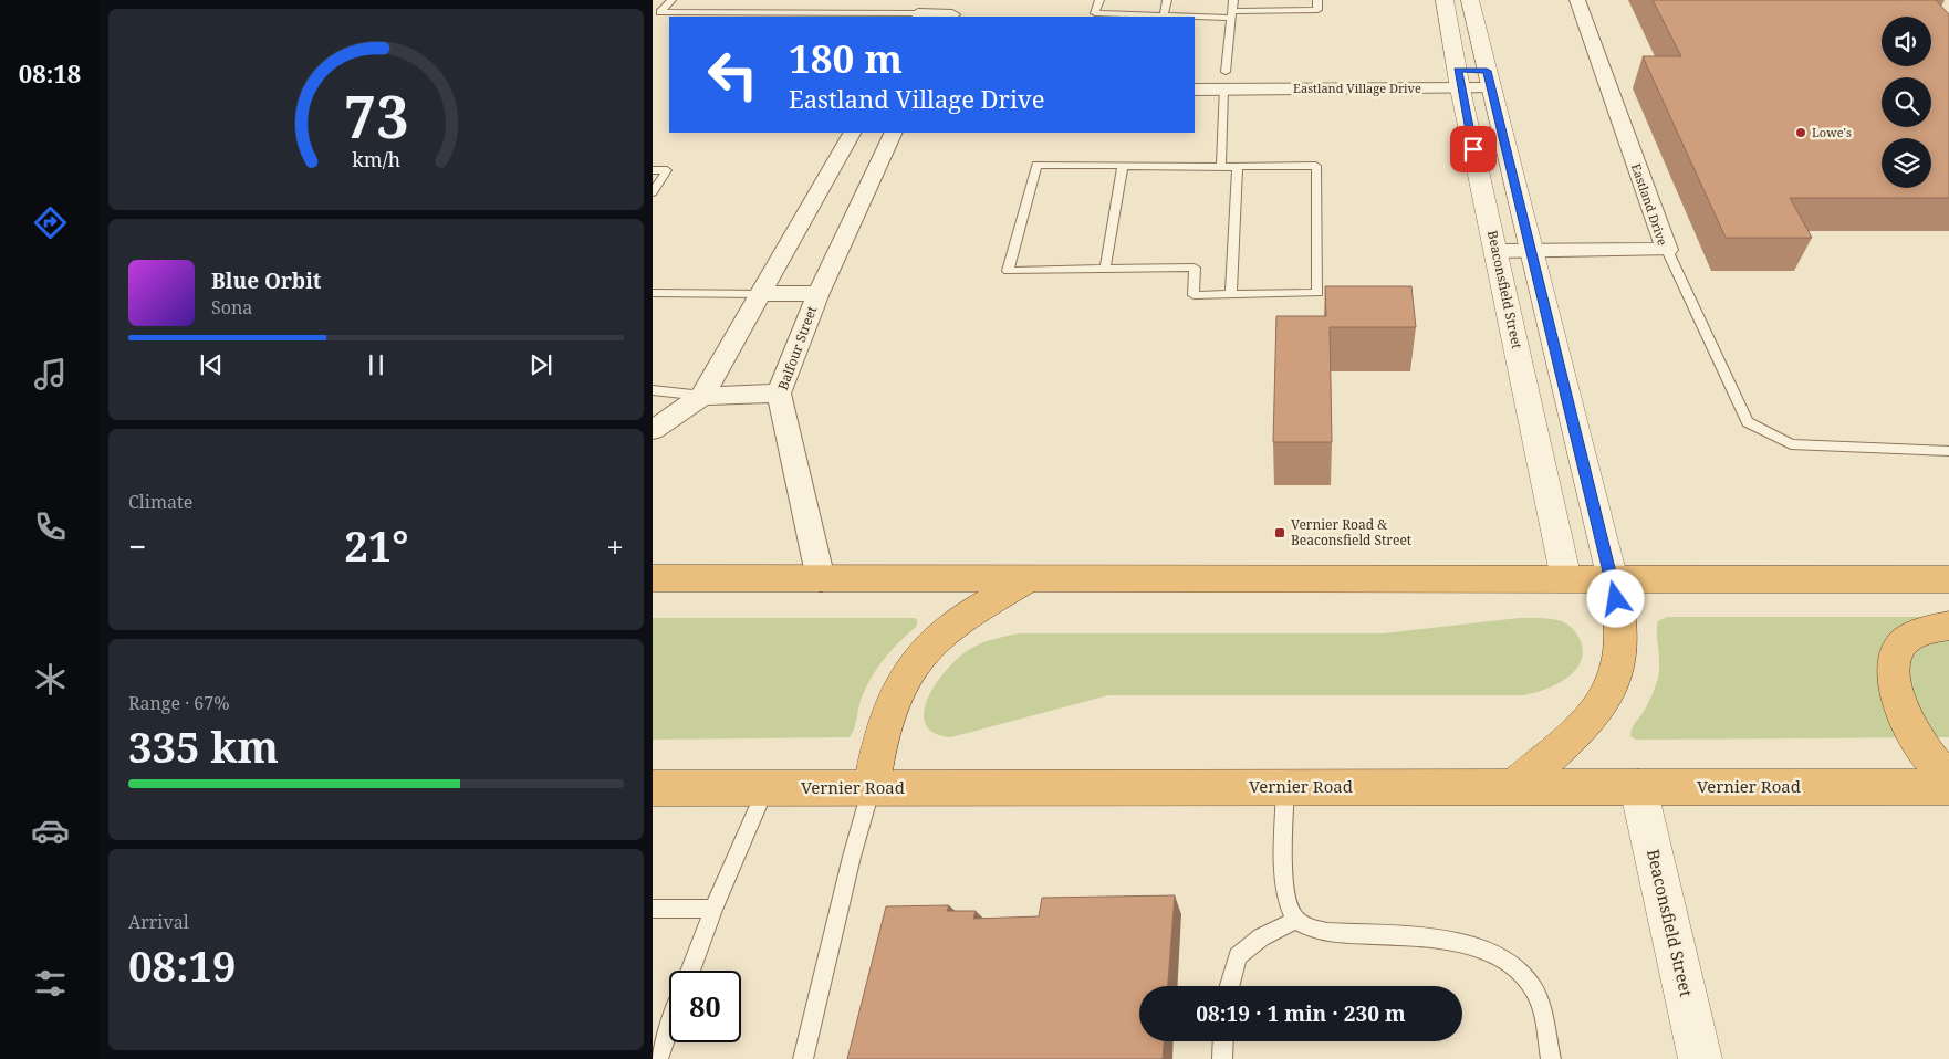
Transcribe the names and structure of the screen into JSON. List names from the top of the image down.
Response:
{
  "streets": {
    "highway": ["Vernier Road"],
    "street": [
      "Eastland Village Drive",
      "Eastland Drive",
      "Beaconsfield Street",
      "Balfour Street"
    ]
  },
  "crossings": [
    ["Eastland Village Drive", "Beaconsfield Street"],
    ["Eastland Drive", "Beaconsfield Street"],
    ["Beaconsfield Street", "Vernier Road"]
  ],
  "places": {
    "other": ["Lowe's"],
    "transit": ["Vernier Road & Beaconsfield Street"]
  },
  "page": {
    "tabs": "08:18",
    "turn": ["180 m", "Eastland Village Drive"],
    "song": ["Blue Orbit", "Sona"],
    "tile": [
      "Climate",
      ["Range · 67%", "335 km"],
      ["Arrival", "08:19"]
    ],
    "heat": ["−", "21°", "+"],
    "limit": "80",
    "trip": "08:19 · 1 min · 230 m",
    "gauge": ["73", "km/h"]
  }
}
